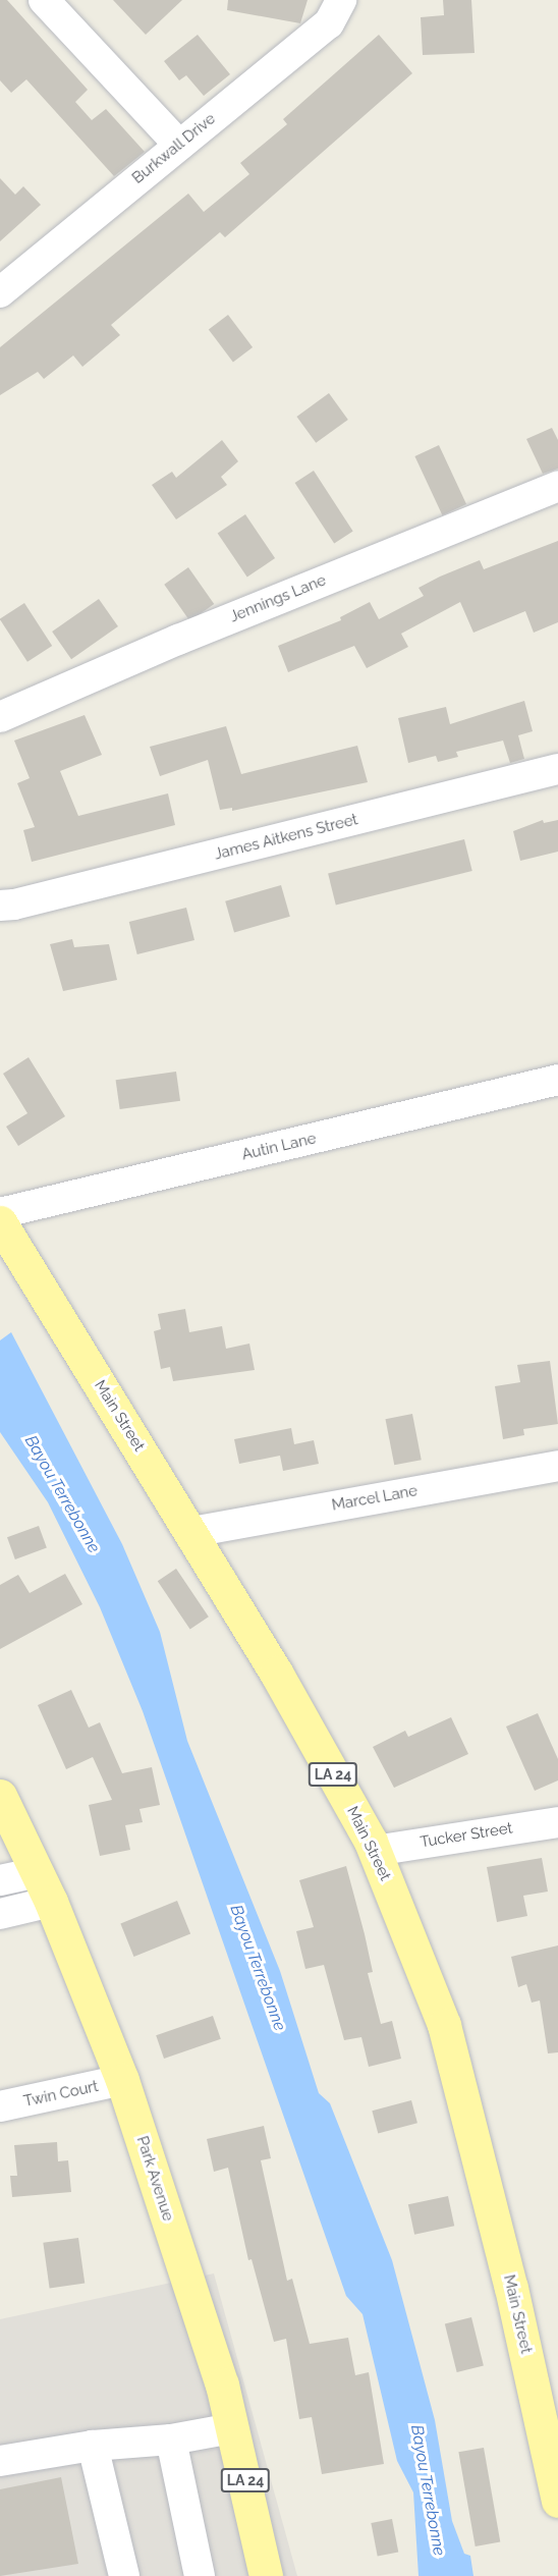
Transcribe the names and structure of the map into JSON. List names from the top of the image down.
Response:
{
  "streets": {
    "main road": ["Main Street", "LA 24", "Park Avenue"],
    "street": [
      "Burkwall Drive",
      "Jennings Lane",
      "James Aitkens Street",
      "Autin Lane",
      "Marcel Lane",
      "Tucker Street",
      "Twin Court"
    ]
  },
  "crossings": [
    ["Main Street", "Marcel Lane"],
    ["Main Street", "Tucker Street"],
    ["Twin Court", "Park Avenue"]
  ],
  "water": ["Bayou Terrebonne"]
}
